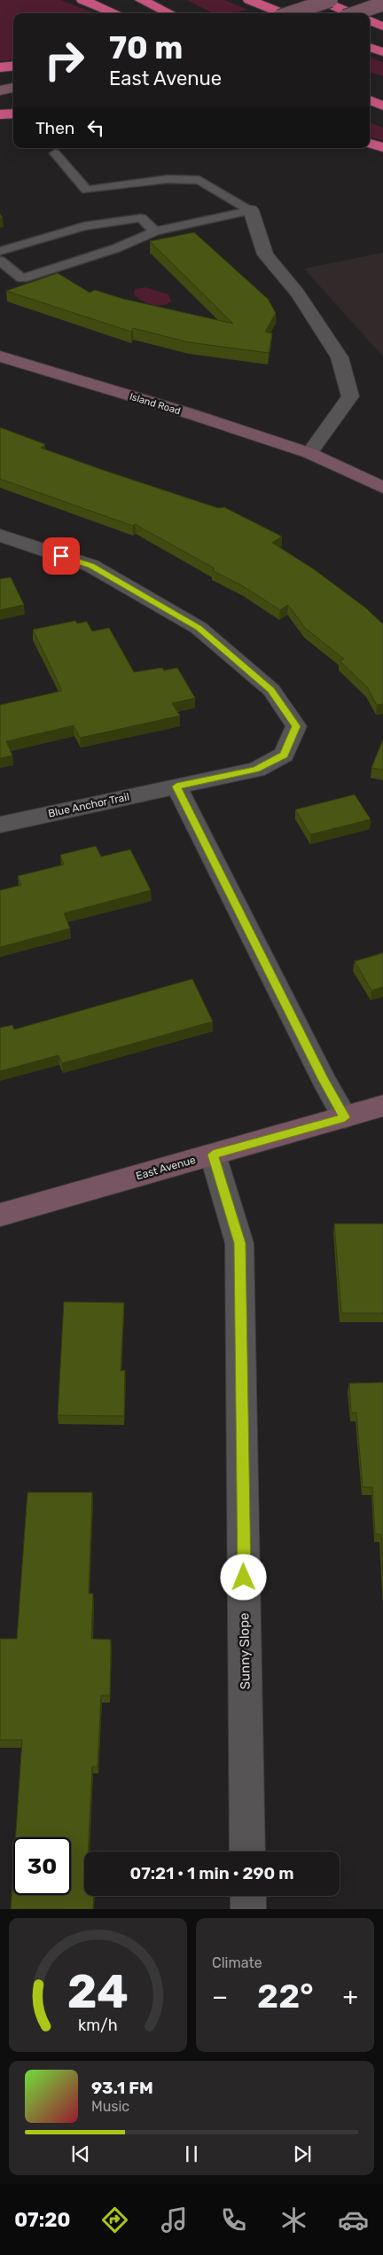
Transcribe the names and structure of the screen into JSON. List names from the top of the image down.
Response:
{
  "streets": {
    "street": [
      "Island Road",
      "Blue Anchor Trail",
      "East Avenue",
      "Sunny Slope"
    ]
  },
  "crossings": [
    ["East Avenue", "Sunny Slope"]
  ],
  "page": {
    "turn": ["70 m", "East Avenue"],
    "then": "Then",
    "limit": "30",
    "trip": "07:21 · 1 min · 290 m",
    "tile": "Climate",
    "heat": ["−", "22°", "+"],
    "song": ["93.1 FM", "Music"],
    "tabs": "07:20",
    "gauge": ["24", "km/h"]
  }
}
